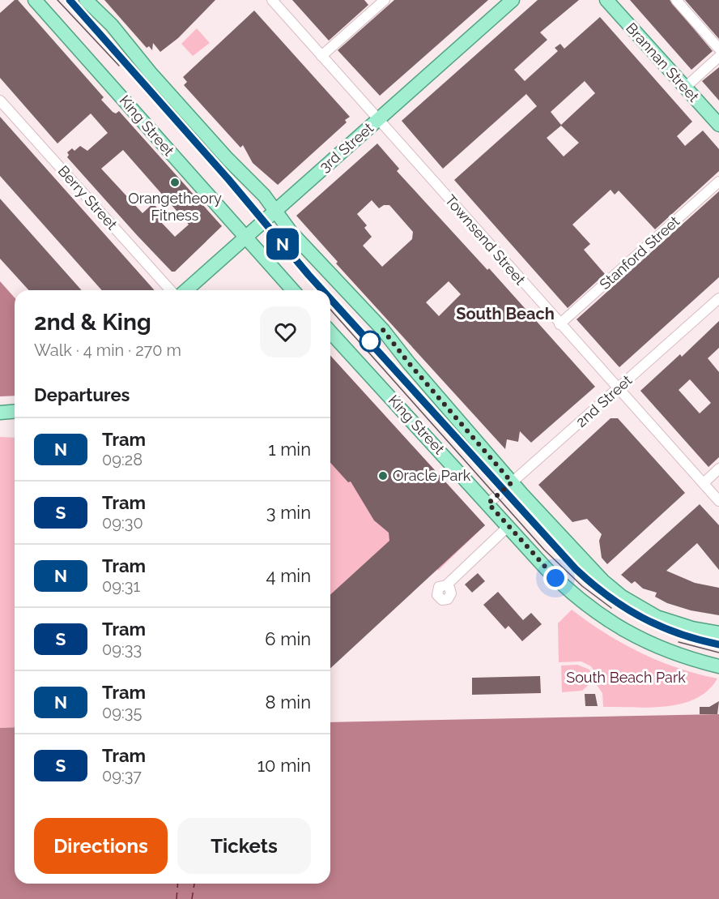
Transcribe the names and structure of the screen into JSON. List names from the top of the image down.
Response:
{
  "streets": {
    "main road": ["Brannan Street", "King Street", "3rd Street"],
    "street": [
      "Berry Street",
      "Townsend Street",
      "Stanford Street",
      "2nd Street"
    ]
  },
  "crossings": [
    ["King Street", "3rd Street"],
    ["King Street", "2nd Street"],
    ["3rd Street", "Townsend Street"],
    ["Townsend Street", "Stanford Street"],
    ["Townsend Street", "2nd Street"]
  ],
  "districts": ["South Beach"],
  "parks": ["South Beach Park"],
  "places": ["Orangetheory Fitness", "Oracle Park"],
  "lines": ["tram line N"],
  "page": {
    "on_map": "N",
    "heading": [
      ["2nd & King", "Walk · 4 min · 270 m"],
      "Departures"
    ],
    "list": [
      {
        "mark": "N",
        "name": "Tram",
        "note": "09:28",
        "value": "1 min"
      },
      {
        "mark": "S",
        "name": "Tram",
        "note": "09:30",
        "value": "3 min"
      },
      {
        "mark": "N",
        "name": "Tram",
        "note": "09:31",
        "value": "4 min"
      },
      {
        "mark": "S",
        "name": "Tram",
        "note": "09:33",
        "value": "6 min"
      },
      {
        "mark": "N",
        "name": "Tram",
        "note": "09:35",
        "value": "8 min"
      },
      {
        "mark": "S",
        "name": "Tram",
        "note": "09:37",
        "value": "10 min"
      }
    ],
    "buttons": ["Directions", "Tickets"]
  }
}
